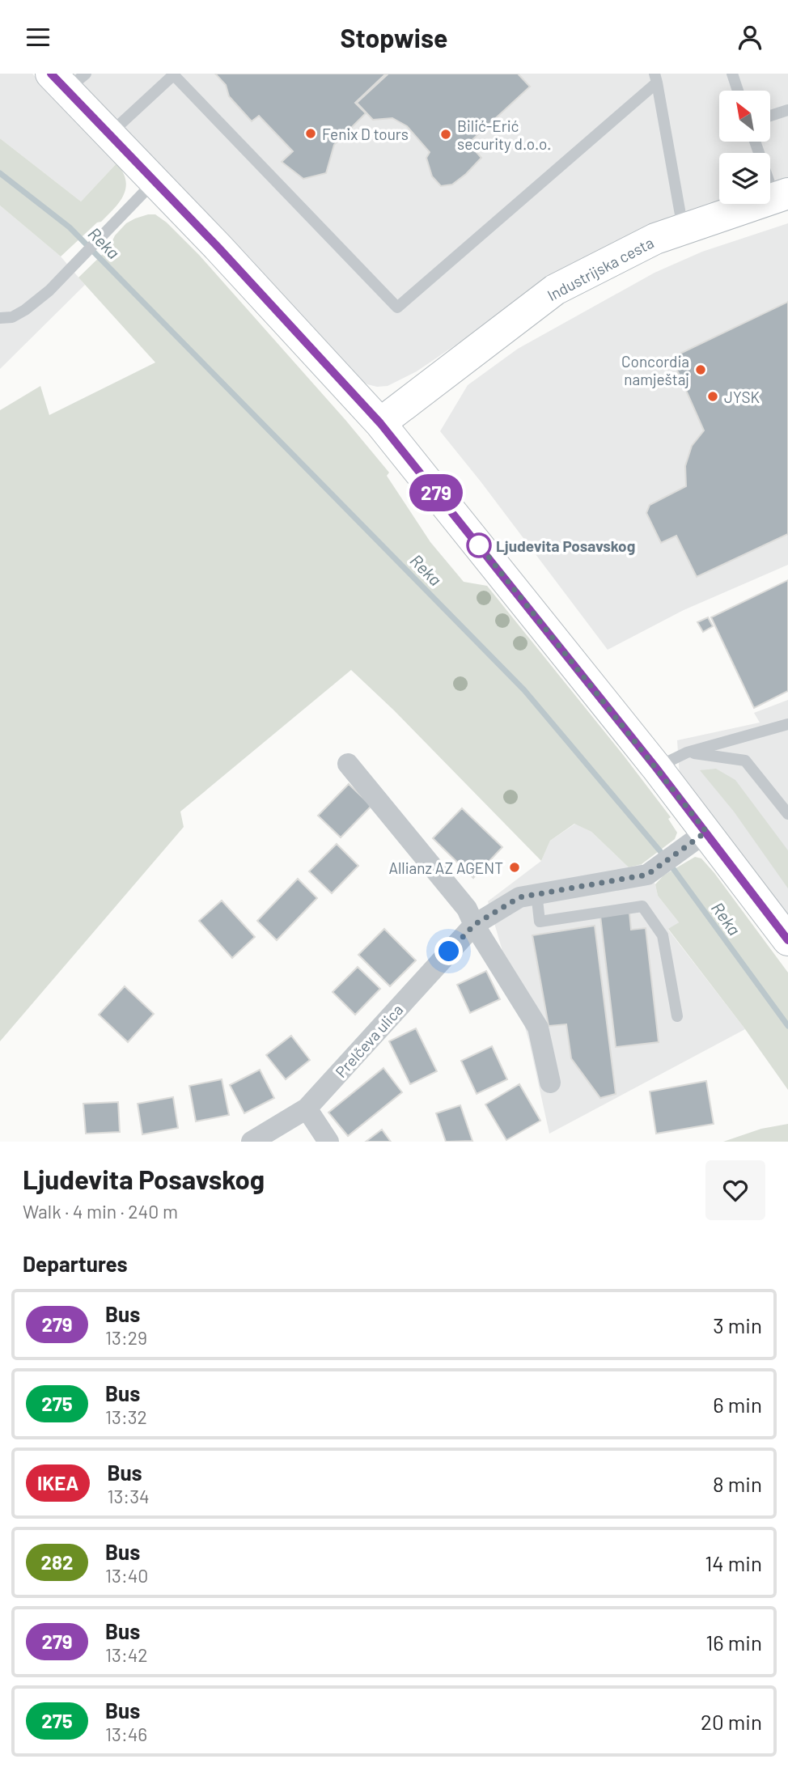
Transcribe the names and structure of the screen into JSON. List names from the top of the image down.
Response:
{
  "streets": {
    "main road": ["Industrijska cesta"],
    "street": ["Prelčeva ulica"]
  },
  "water": ["Reka"],
  "places": [
    "Fenix D tours",
    "Bilić-Erić security d.o.o.",
    "Concordia namještaj",
    "JYSK",
    "Ljudevita Posavskog",
    "Allianz AZ AGENT"
  ],
  "lines": ["bus line 279"],
  "north": "top left",
  "page": {
    "header": "Stopwise",
    "on_map": "279",
    "heading": [
      ["Ljudevita Posavskog", "Walk · 4 min · 240 m"],
      "Departures"
    ],
    "list": [
      {
        "mark": "279",
        "name": "Bus",
        "note": "13:29",
        "value": "3 min"
      },
      {
        "mark": "275",
        "name": "Bus",
        "note": "13:32",
        "value": "6 min"
      },
      {
        "mark": "IKEA",
        "name": "Bus",
        "note": "13:34",
        "value": "8 min"
      },
      {
        "mark": "282",
        "name": "Bus",
        "note": "13:40",
        "value": "14 min"
      },
      {
        "mark": "279",
        "name": "Bus",
        "note": "13:42",
        "value": "16 min"
      },
      {
        "mark": "275",
        "name": "Bus",
        "note": "13:46",
        "value": "20 min"
      }
    ]
  }
}
